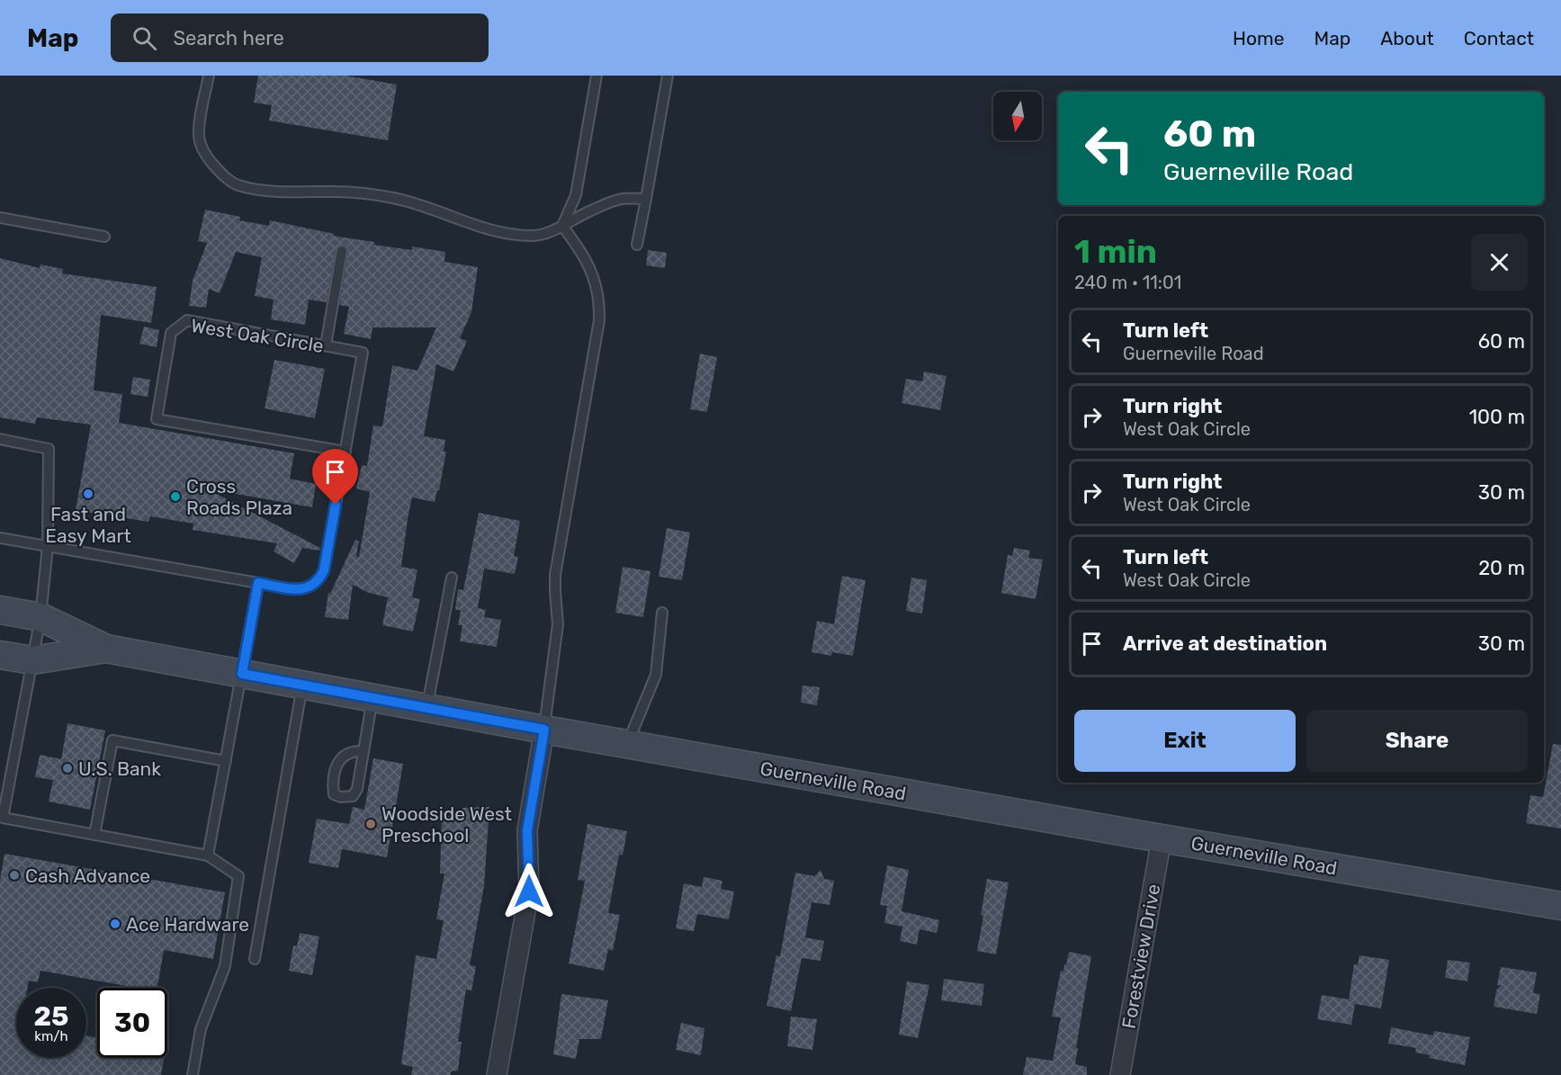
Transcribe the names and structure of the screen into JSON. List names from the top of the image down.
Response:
{
  "streets": {
    "main road": ["Guerneville Road"],
    "street": ["Forestview Drive"],
    "lane": ["West Oak Circle"]
  },
  "crossings": [
    ["Guerneville Road", "Forestview Drive"]
  ],
  "places": [
    "Fast and Easy Mart",
    "Cross Roads Plaza",
    "U.S. Bank",
    "Woodside West Preschool",
    "Cash Advance",
    "Ace Hardware"
  ],
  "north": "bottom",
  "page": {
    "header": "Map",
    "search": "Search here",
    "nav": [
      "Home",
      "Map",
      "About",
      "Contact"
    ],
    "turn": ["60 m", "Guerneville Road"],
    "heading": ["1 min", "240 m · 11:01"],
    "list": [
      {
        "name": "Turn left",
        "note": "Guerneville Road",
        "value": "60 m"
      },
      {
        "name": "Turn right",
        "note": "West Oak Circle",
        "value": "100 m"
      },
      {
        "name": "Turn right",
        "note": "West Oak Circle",
        "value": "30 m"
      },
      {
        "name": "Turn left",
        "note": "West Oak Circle",
        "value": "20 m"
      },
      {
        "name": "Arrive at destination",
        "value": "30 m"
      }
    ],
    "buttons": ["Exit", "Share"],
    "speed": "25 km/h",
    "limit": "30"
  }
}
